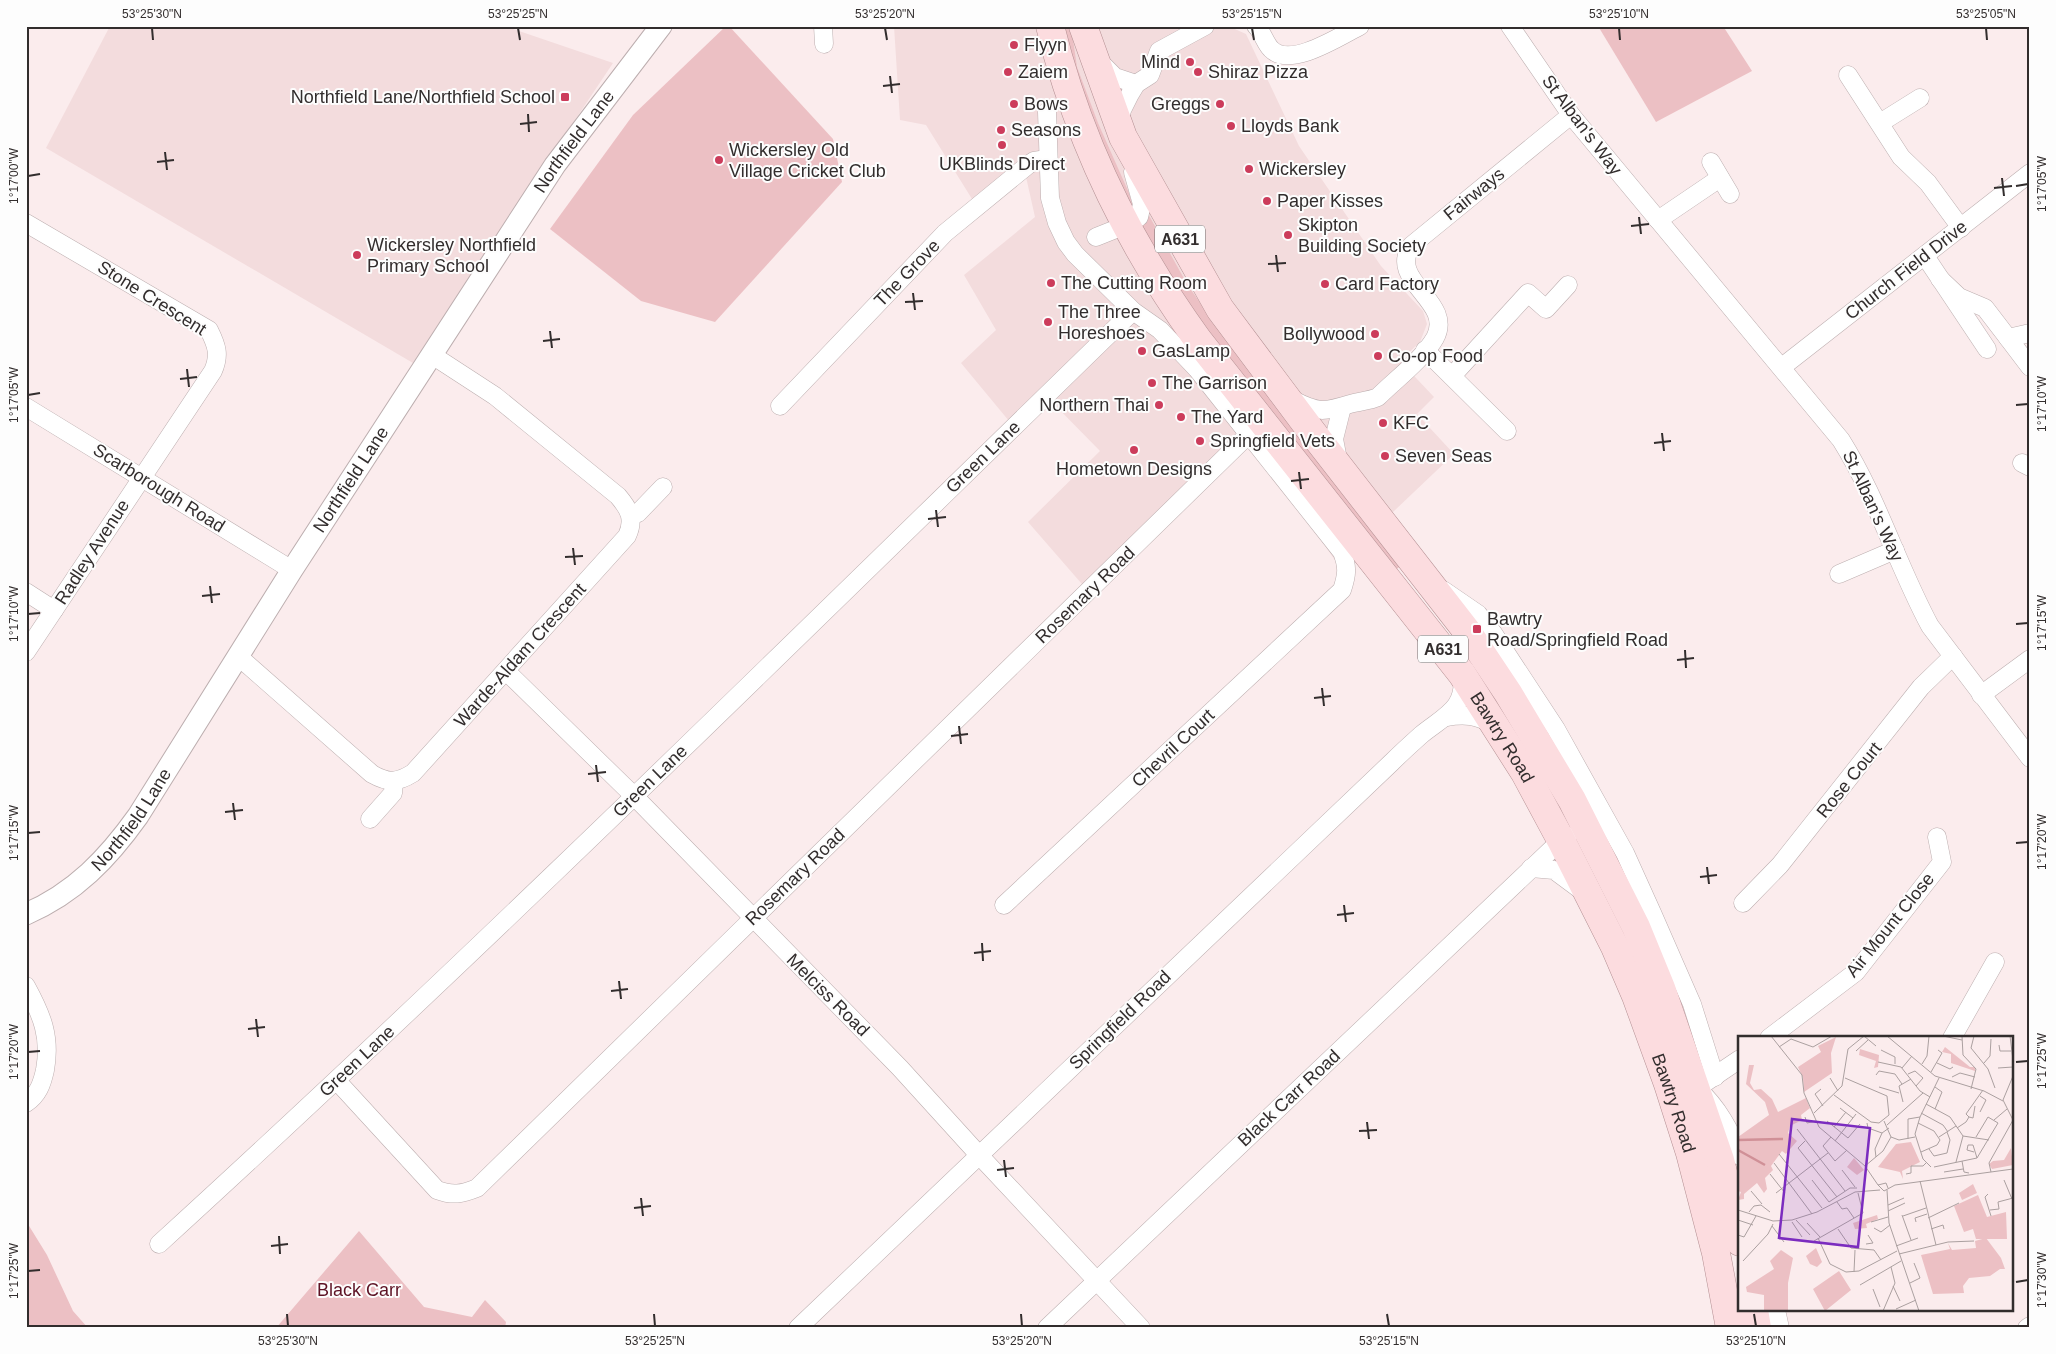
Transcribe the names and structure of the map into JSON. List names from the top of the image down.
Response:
{
  "streets": {
    "main road": ["A631", "Bawtry Road"],
    "street": [
      "St Alban's Way",
      "Northfield Lane",
      "Fairways",
      "Church Field Drive",
      "The Grove",
      "Stone Crescent",
      "Green Lane",
      "Scarborough Road",
      "Radley Avenue",
      "Rosemary Road",
      "Warde-Aldam Crescent",
      "Chevril Court",
      "Rose Court",
      "Air Mount Close",
      "Melciss Road",
      "Springfield Road",
      "Black Carr Road"
    ]
  },
  "crossings": [
    ["St Alban's Way", "Fairways"],
    ["St Alban's Way", "Church Field Drive"],
    ["St Alban's Way", "Rose Court"],
    ["Northfield Lane", "Scarborough Road"],
    ["Fairways", "Bawtry Road"],
    ["Stone Crescent", "Scarborough Road"],
    ["Stone Crescent", "Radley Avenue"],
    ["Green Lane", "Rosemary Road"],
    ["Green Lane", "Melciss Road"],
    ["Scarborough Road", "Radley Avenue"],
    ["Rosemary Road", "Chevril Court"],
    ["Rosemary Road", "Melciss Road"],
    ["Warde-Aldam Crescent", "Melciss Road"],
    ["Bawtry Road", "Springfield Road"],
    ["Bawtry Road", "Black Carr Road"],
    ["Melciss Road", "Springfield Road"],
    ["Melciss Road", "Black Carr Road"]
  ],
  "parks": ["Black Carr"],
  "places": {
    "other": [
      "Flyyn",
      "Mind",
      "Zaiem",
      "Shiraz Pizza",
      "Bows",
      "Greggs",
      "Lloyds Bank",
      "Seasons",
      "UKBlinds Direct",
      "Wickersley Old Village Cricket Club",
      "Wickersley",
      "Paper Kisses",
      "Skipton Building Society",
      "Wickersley Northfield Primary School",
      "The Cutting Room",
      "Card Factory",
      "The Three Horeshoes",
      "Bollywood",
      "GasLamp",
      "Co-op Food",
      "The Garrison",
      "Northern Thai",
      "The Yard",
      "KFC",
      "Springfield Vets",
      "Hometown Designs",
      "Seven Seas"
    ],
    "transit": ["Northfield Lane/Northfield School", "Bawtry Road/Springfield Road"]
  },
  "coordinates": [
    "53°25'30\"N",
    "53°25'25\"N",
    "53°25'20\"N",
    "53°25'15\"N",
    "53°25'10\"N",
    "53°25'05\"N",
    "1°17'00\"W",
    "1°17'05\"W",
    "1°17'10\"W",
    "1°17'15\"W",
    "1°17'20\"W",
    "1°17'25\"W",
    "1°17'30\"W"
  ]
}
